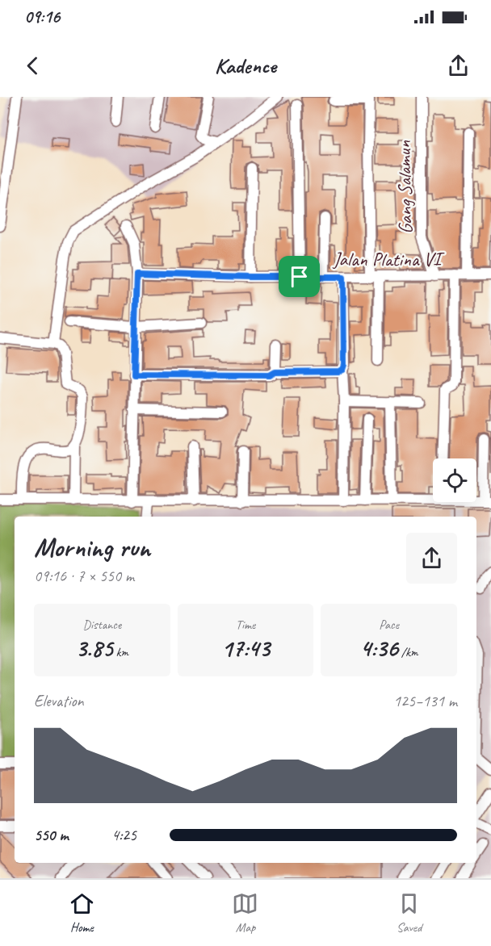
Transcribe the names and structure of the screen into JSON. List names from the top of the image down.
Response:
{
  "streets": {
    "street": ["Gang Salamun", "Jalan Platina VI"]
  },
  "crossings": [
    ["Gang Salamun", "Jalan Platina VI"]
  ],
  "page": {
    "status": "09:16",
    "header": "Kadence",
    "heading": ["Morning run", "09:16 · 7 × 550 m"],
    "stats": [
      ["Distance", "3.85 km"],
      ["Time", "17:43"],
      ["Pace", "4:36 /km"]
    ],
    "chart": ["Elevation", "125–131 m"],
    "list": [
      {
        "name": "550 m",
        "note": "4:25"
      }
    ],
    "tabs": ["Home", "Map", "Saved"]
  }
}
